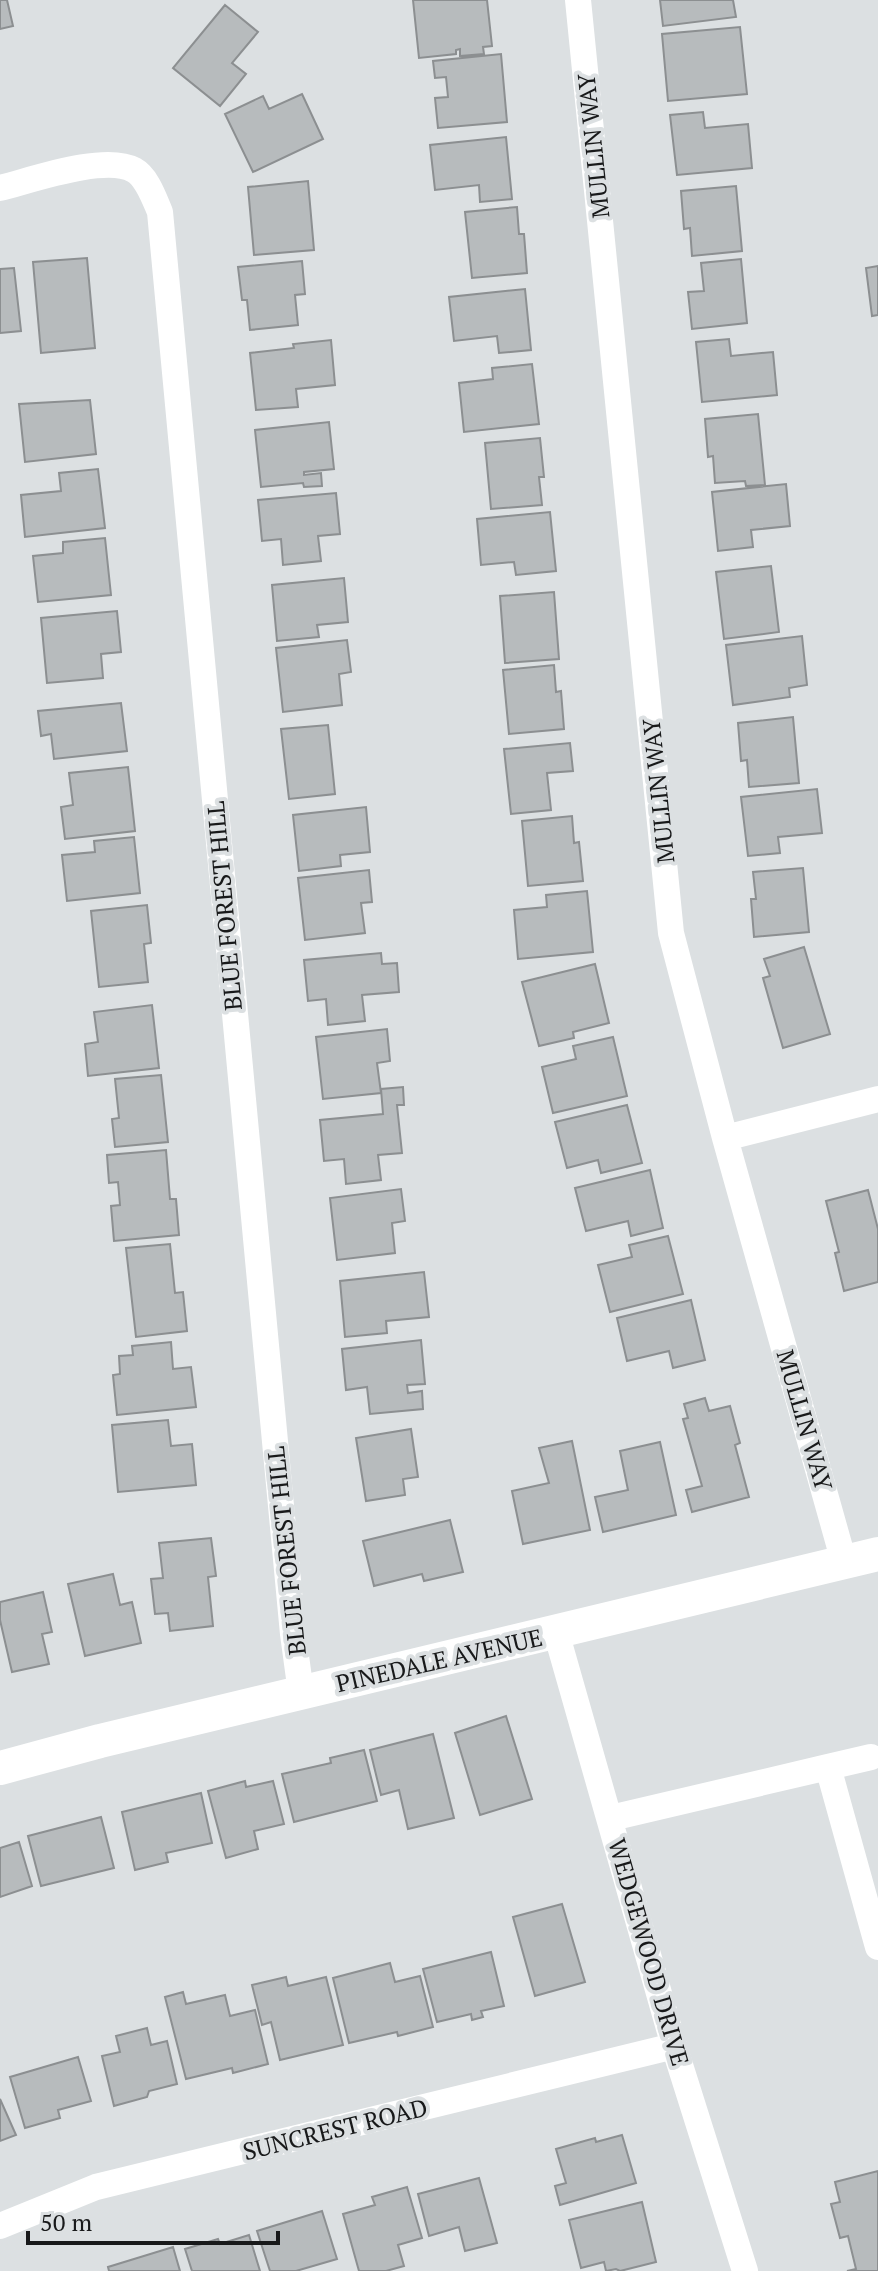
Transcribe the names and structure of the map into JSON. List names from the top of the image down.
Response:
{
  "streets": {
    "street": [
      "MULLIN WAY",
      "BLUE FOREST HILL",
      "PINEDALE AVENUE",
      "WEDGEWOOD DRIVE",
      "SUNCREST ROAD"
    ]
  },
  "crossings": [
    ["MULLIN WAY", "PINEDALE AVENUE"],
    ["BLUE FOREST HILL", "PINEDALE AVENUE"],
    ["PINEDALE AVENUE", "WEDGEWOOD DRIVE"],
    ["WEDGEWOOD DRIVE", "SUNCREST ROAD"]
  ],
  "scale_bar": "50 m"
}
